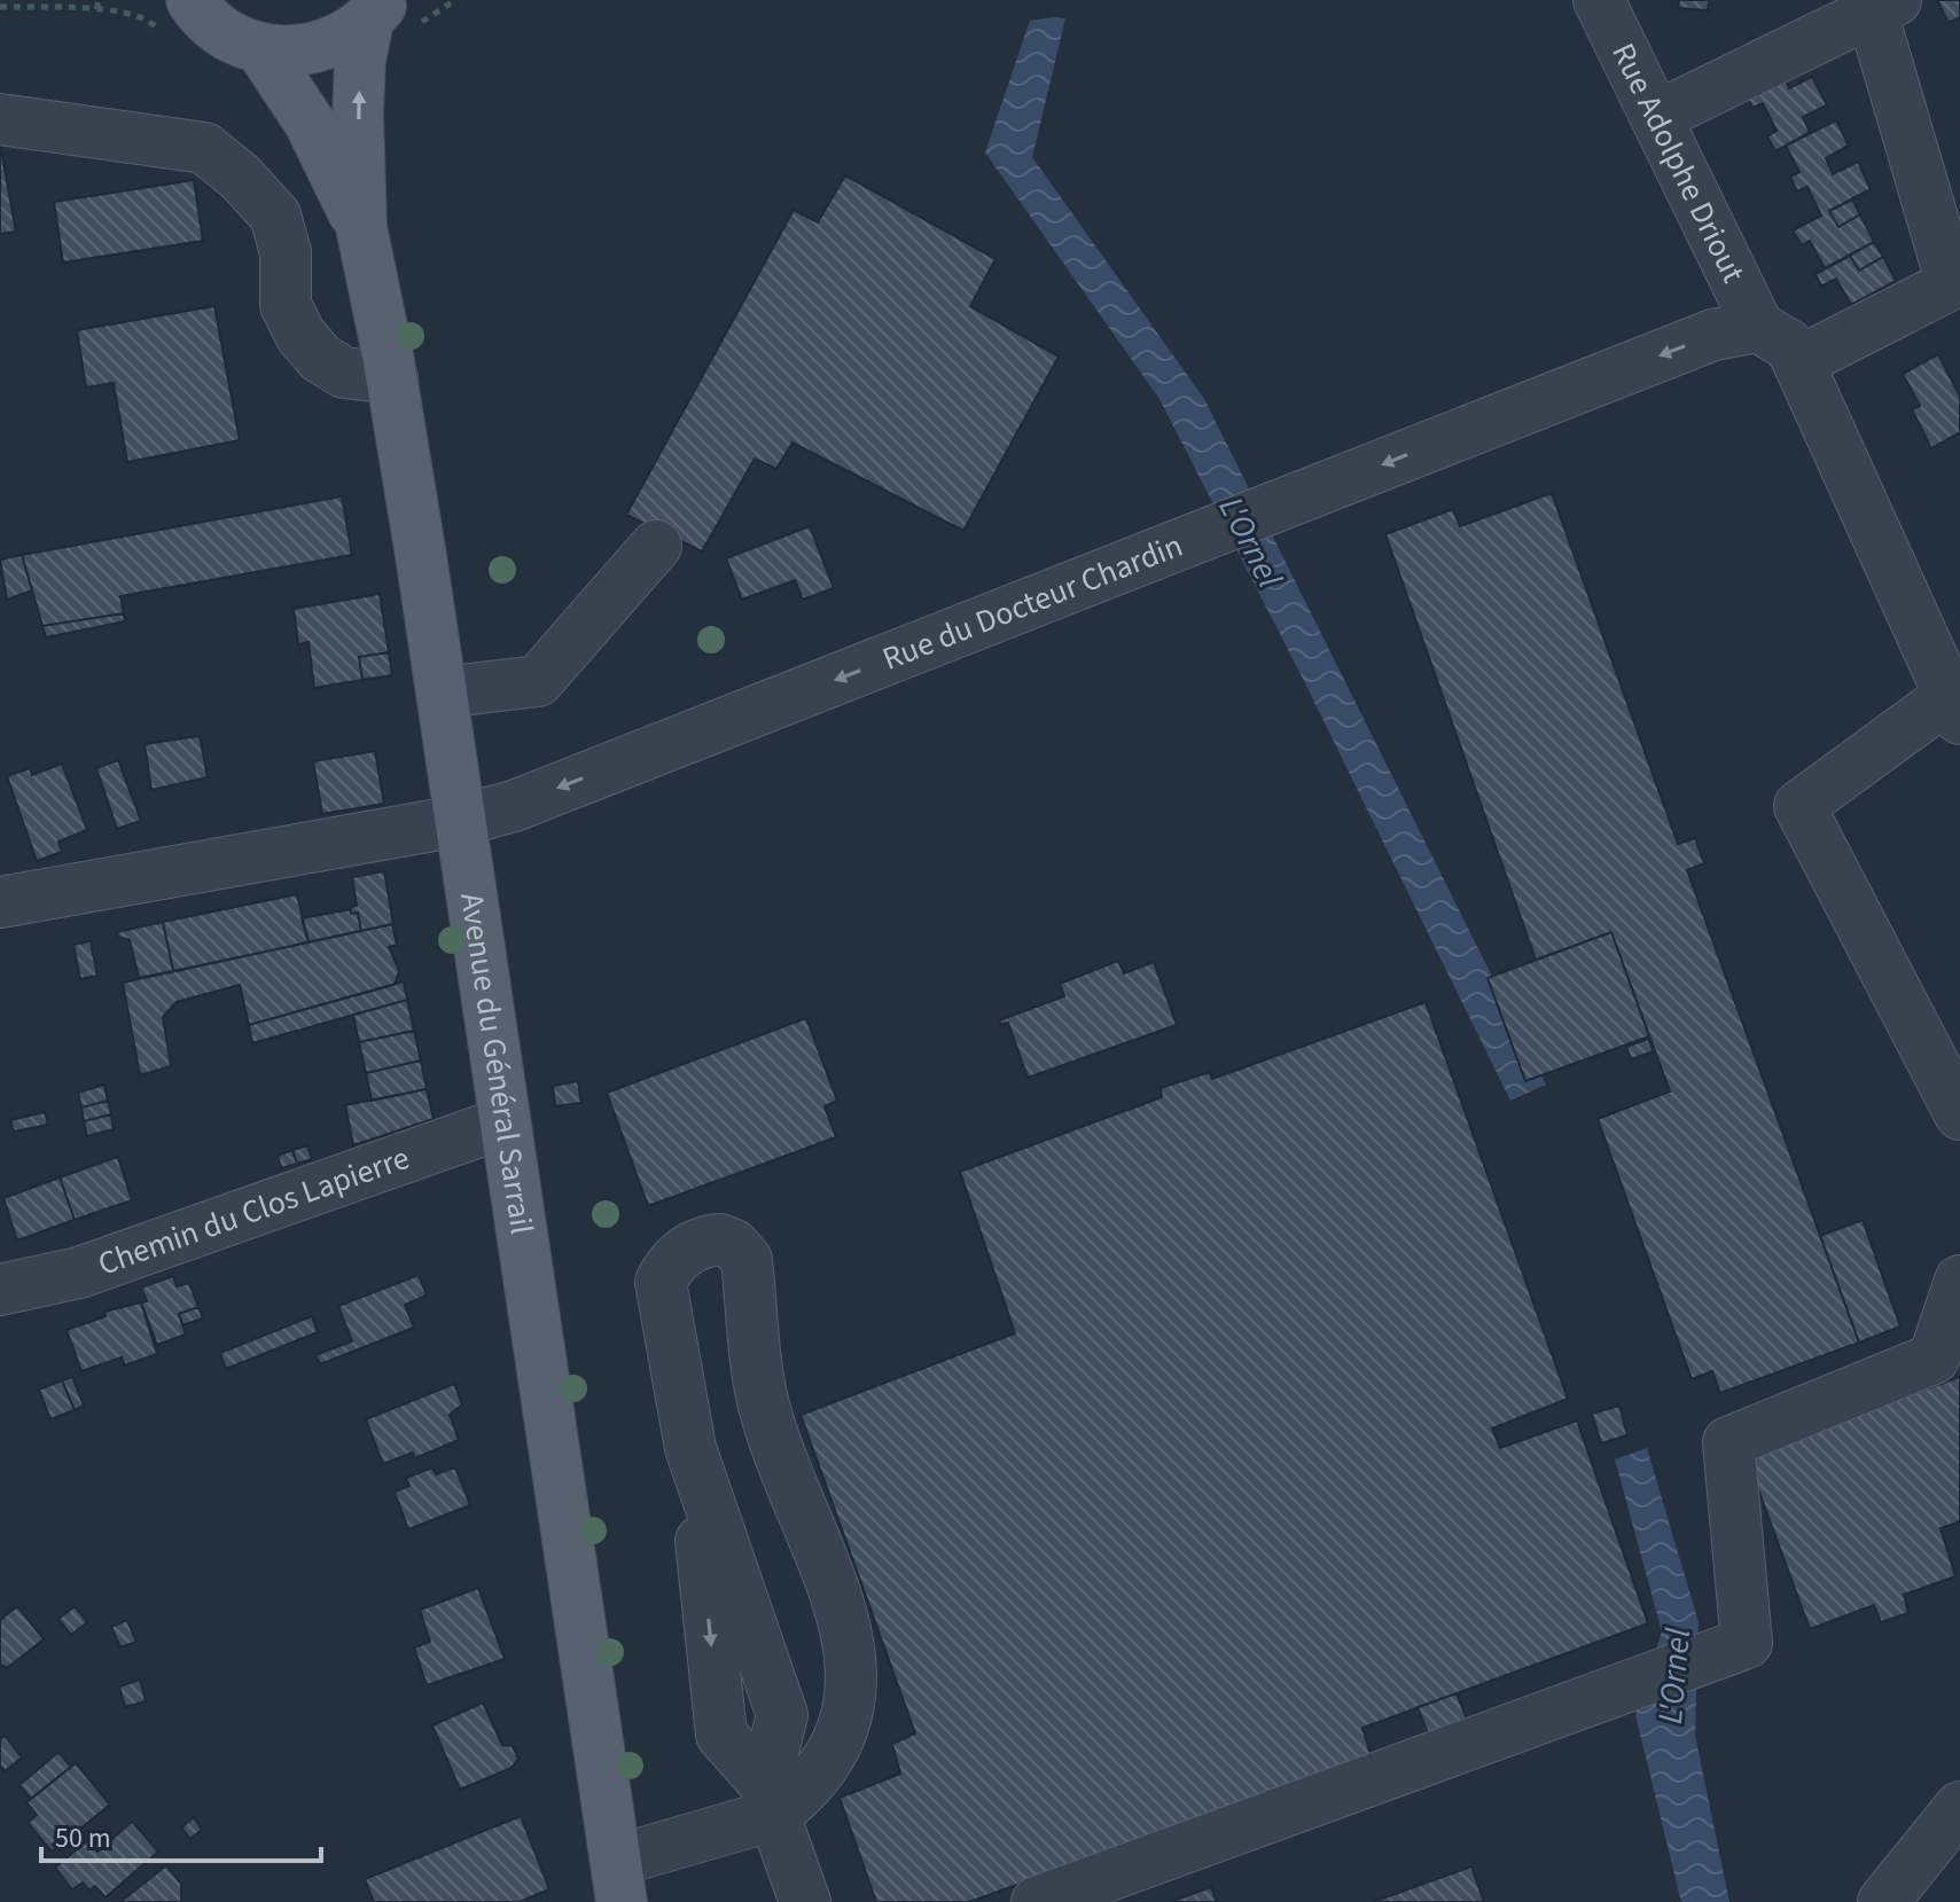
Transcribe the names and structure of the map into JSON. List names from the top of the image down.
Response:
{
  "streets": {
    "main road": ["Avenue du Général Sarrail"],
    "street": ["Rue Adolphe Driout", "Rue du Docteur Chardin", "Chemin du Clos Lapierre"]
  },
  "crossings": [
    ["Rue Adolphe Driout", "Rue du Docteur Chardin"],
    ["Rue du Docteur Chardin", "Avenue du Général Sarrail"],
    ["Avenue du Général Sarrail", "Chemin du Clos Lapierre"]
  ],
  "one_way": ["Rue du Docteur Chardin"],
  "water": ["L'Ornel"],
  "scale_bar": "50 m"
}
